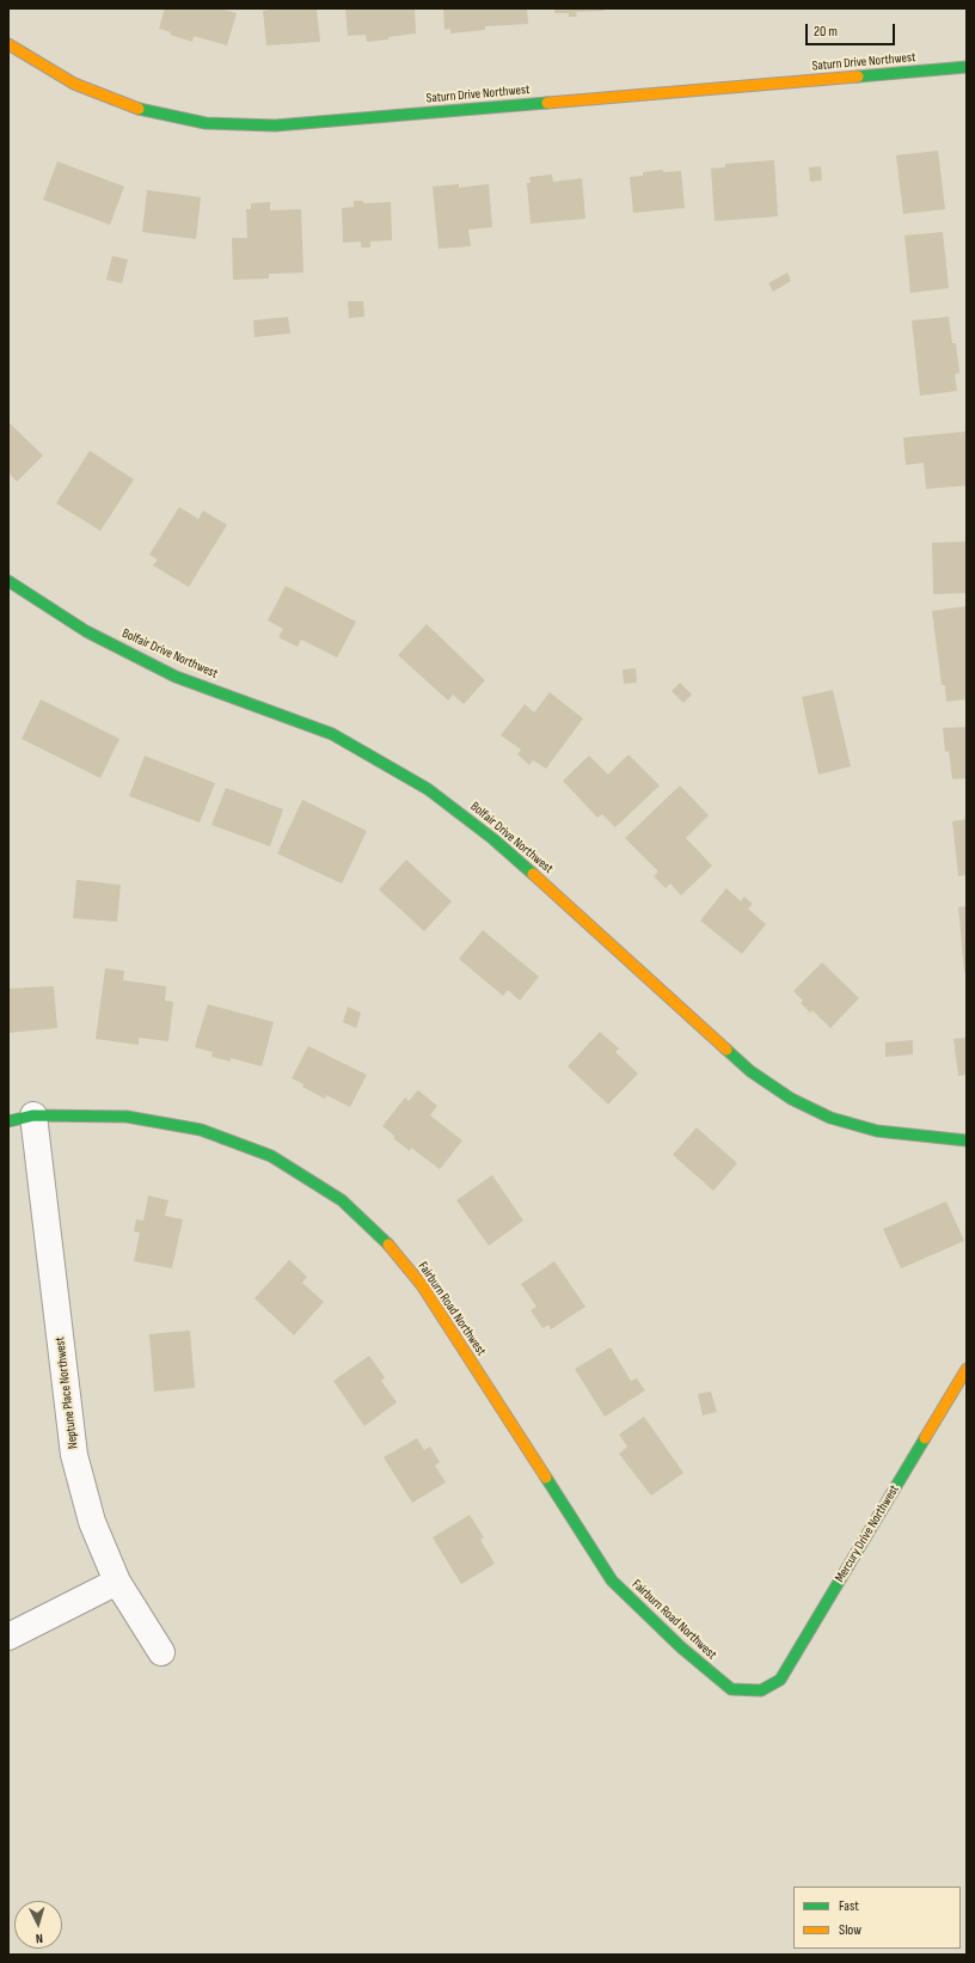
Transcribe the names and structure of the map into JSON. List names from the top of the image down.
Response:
{
  "streets": {
    "street": [
      "Saturn Drive Northwest",
      "Bolfair Drive Northwest",
      "Fairburn Road Northwest",
      "Neptune Place Northwest",
      "Mercury Drive Northwest"
    ]
  },
  "crossings": [
    ["Fairburn Road Northwest", "Neptune Place Northwest"],
    ["Fairburn Road Northwest", "Mercury Drive Northwest"]
  ],
  "legend": ["Fast", "Slow"],
  "scale_bar": "20 m",
  "north": "bottom"
}
